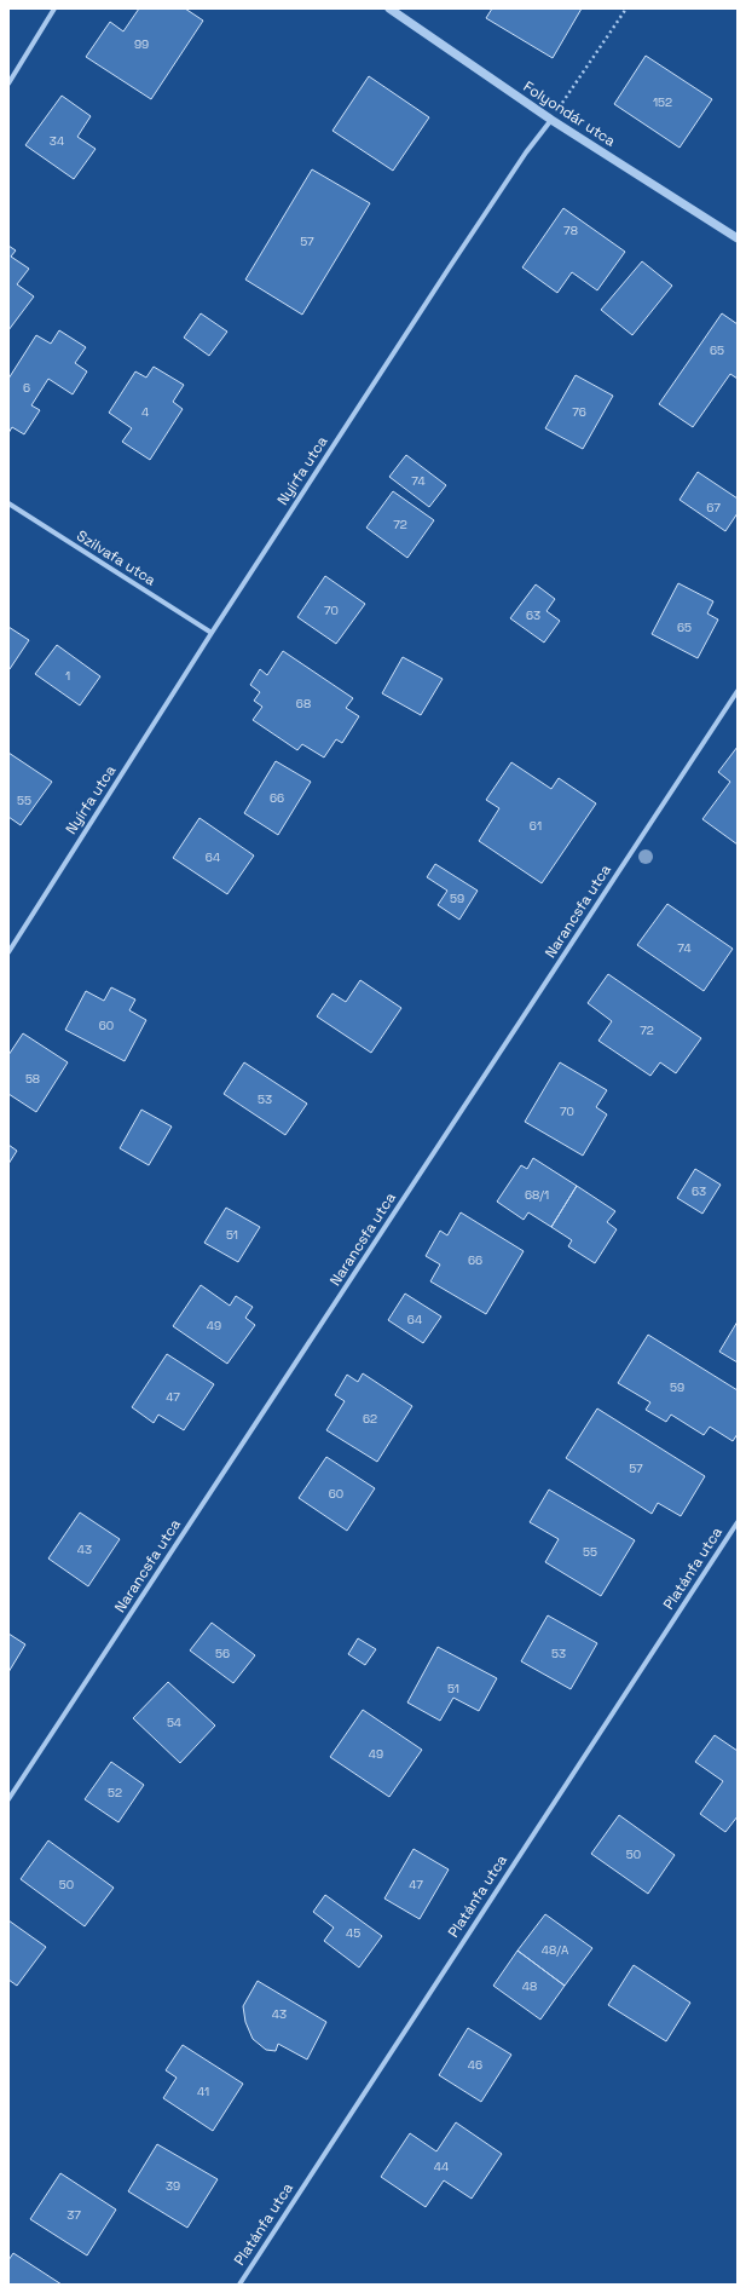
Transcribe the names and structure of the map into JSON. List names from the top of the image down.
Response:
{
  "streets": {
    "street": [
      "Folyondár utca",
      "Nyírfa utca",
      "Szilvafa utca",
      "Narancsfa utca",
      "Platánfa utca"
    ]
  },
  "crossings": [
    ["Folyondár utca", "Nyírfa utca"],
    ["Nyírfa utca", "Szilvafa utca"]
  ],
  "house_numbers": [
    "99",
    "152",
    "34",
    "78",
    "57",
    "65",
    "6",
    "4",
    "76",
    "74",
    "67",
    "72",
    "70",
    "63",
    "65",
    "1",
    "68",
    "66",
    "55",
    "61",
    "64",
    "59",
    "74",
    "60",
    "72",
    "58",
    "53",
    "70",
    "63",
    "68/1",
    "51",
    "66",
    "64",
    "49",
    "59",
    "47",
    "62",
    "57",
    "60",
    "43",
    "55",
    "56",
    "53",
    "51",
    "54",
    "49",
    "52",
    "50",
    "50",
    "47",
    "45",
    "48/A",
    "48",
    "43",
    "46",
    "41",
    "44",
    "39",
    "37"
  ]
}
